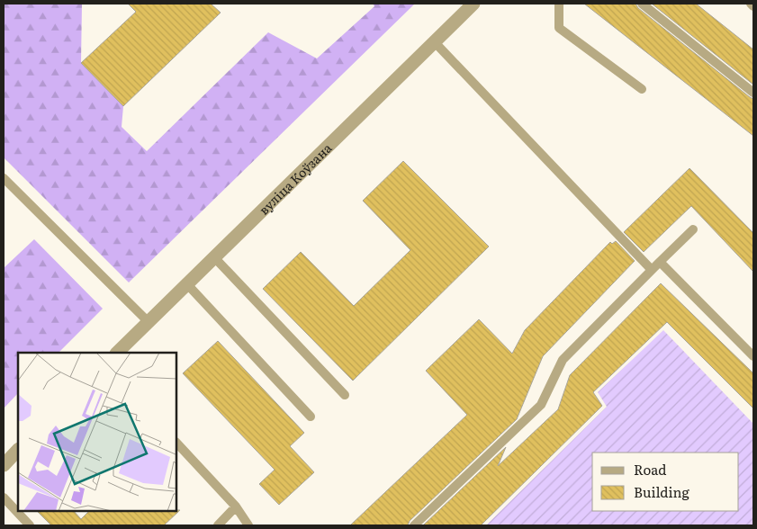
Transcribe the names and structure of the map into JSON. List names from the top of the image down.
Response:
{
  "streets": {
    "street": ["вуліца Коўзана"]
  },
  "legend": ["Road", "Building"]
}
